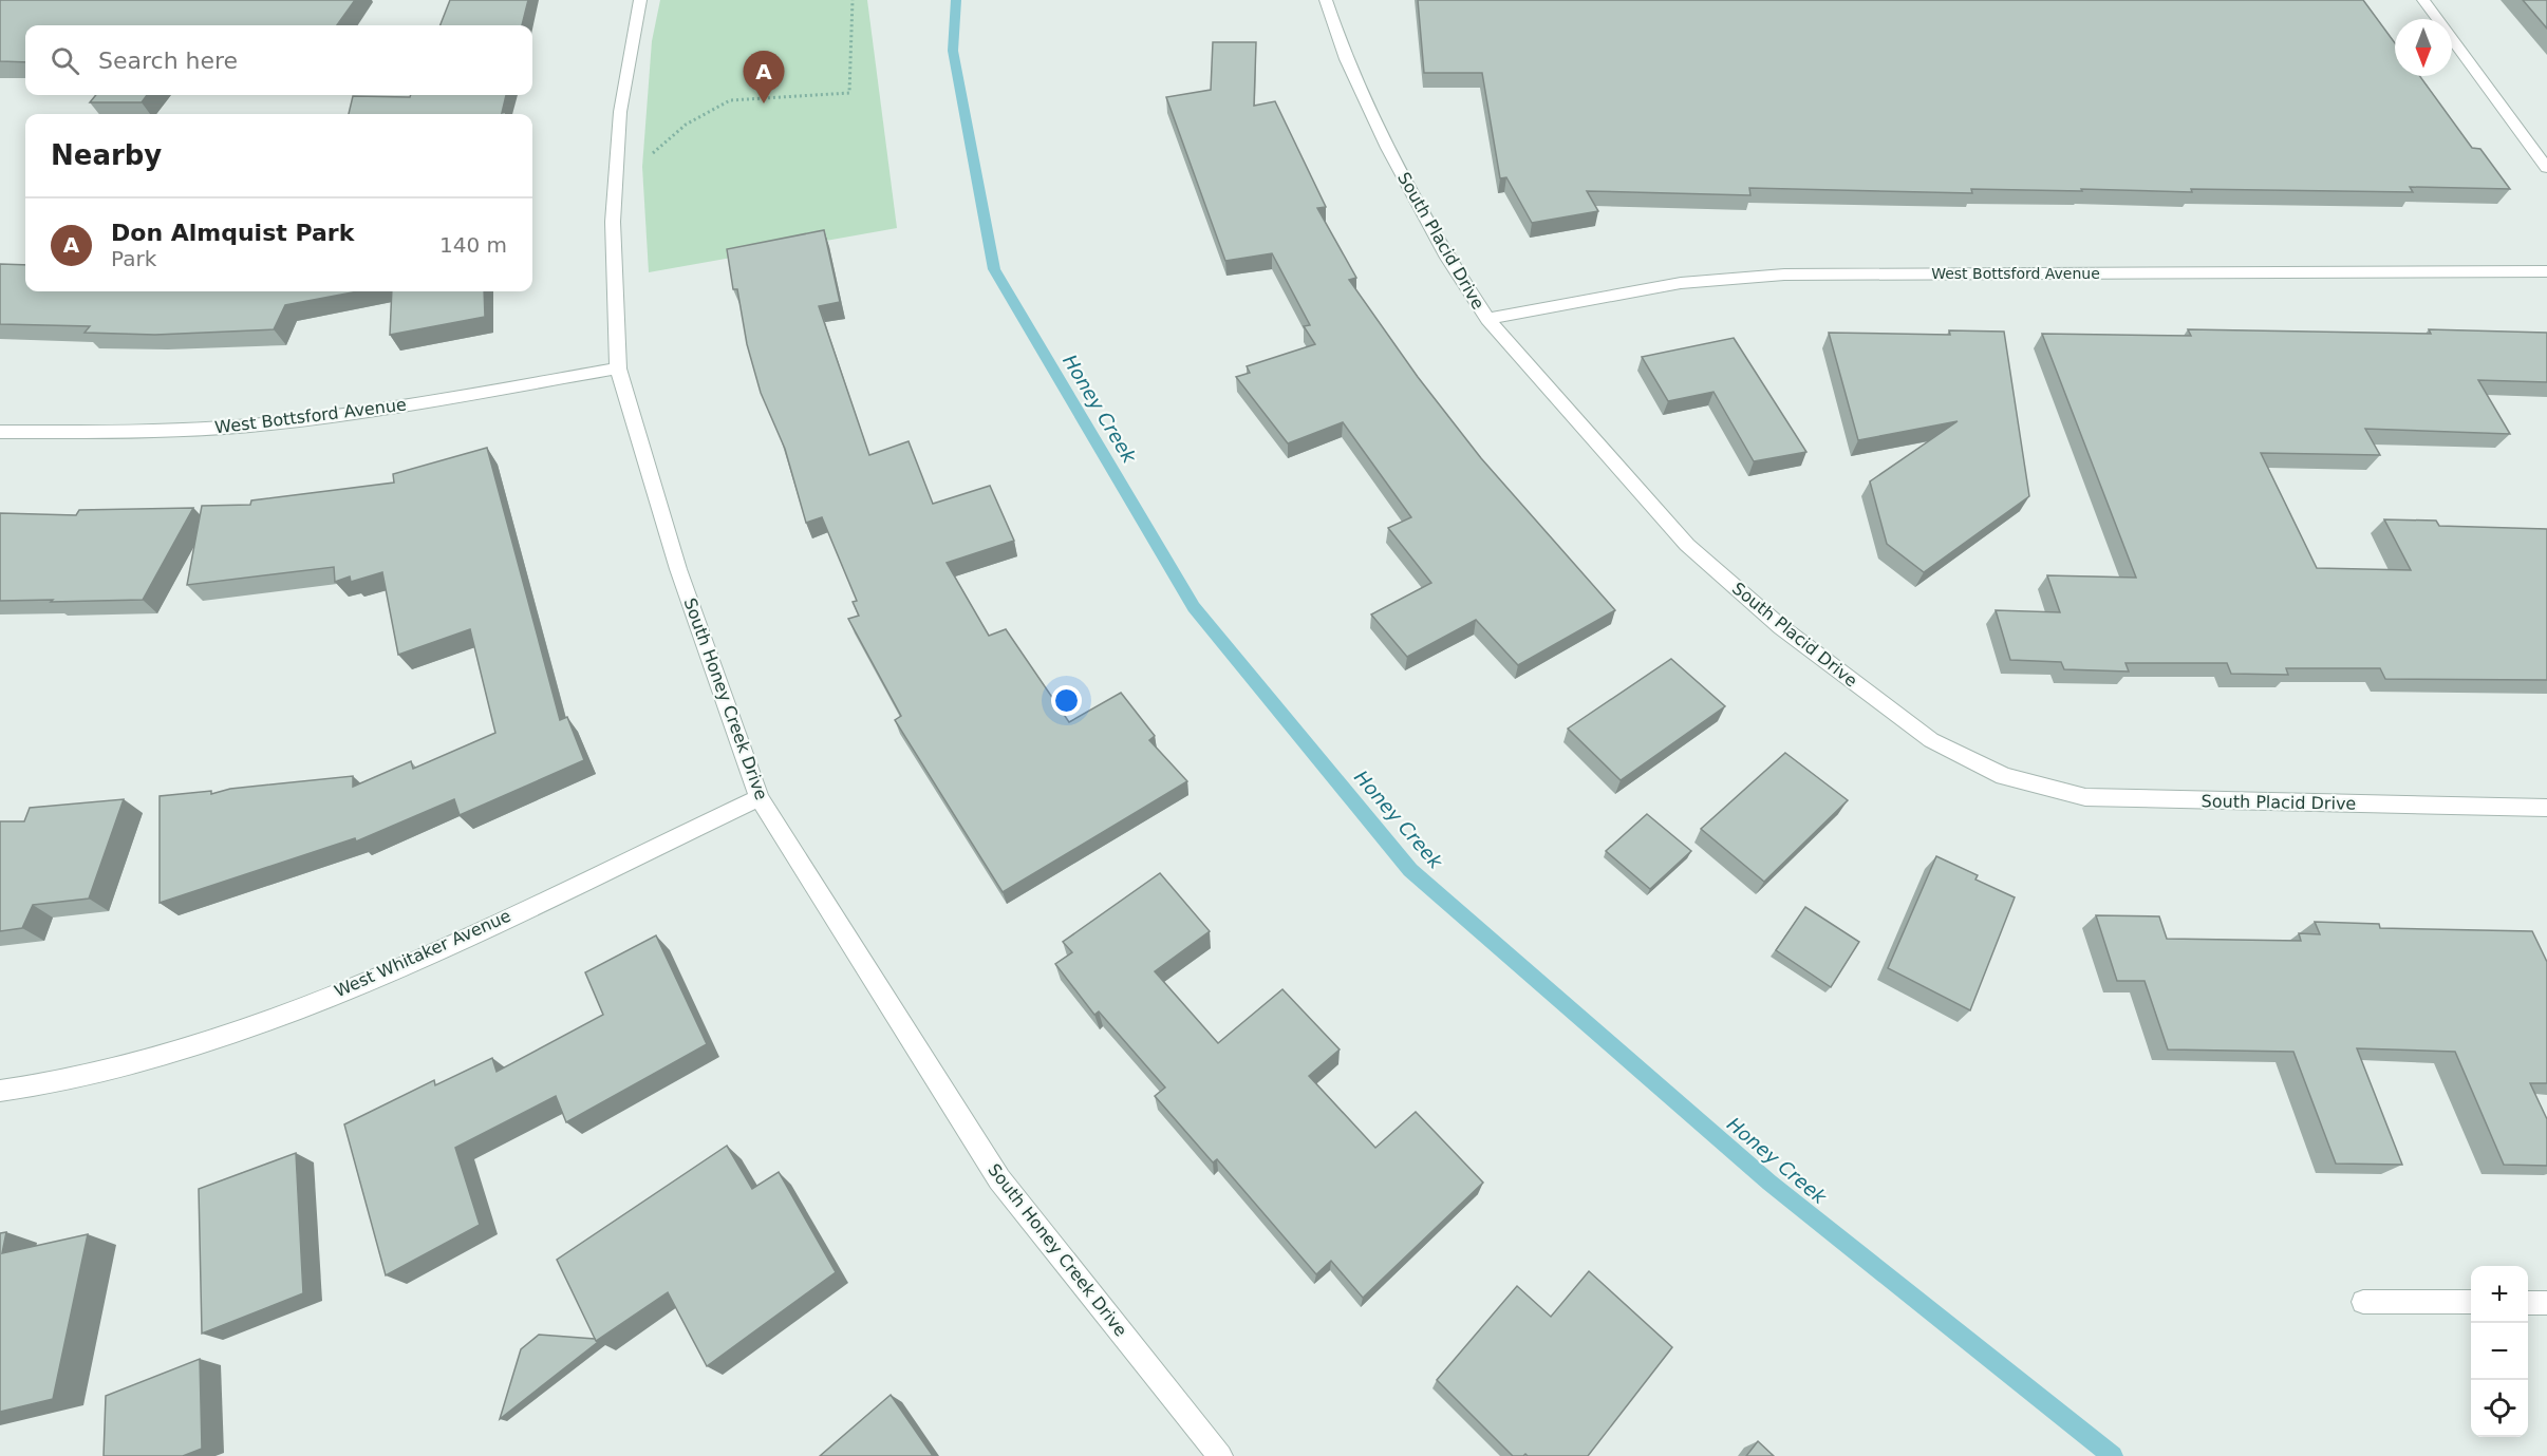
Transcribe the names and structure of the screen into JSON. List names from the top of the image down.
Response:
{
  "streets": {
    "street": [
      "South Placid Drive",
      "West Bottsford Avenue",
      "South Honey Creek Drive",
      "West Whitaker Avenue"
    ]
  },
  "crossings": [
    ["South Placid Drive", "West Bottsford Avenue"],
    ["West Bottsford Avenue", "South Honey Creek Drive"],
    ["South Honey Creek Drive", "West Whitaker Avenue"]
  ],
  "water": ["Honey Creek"],
  "north": "bottom",
  "page": {
    "search": "Search here",
    "pins": "A",
    "heading": "Nearby",
    "list": [
      {
        "mark": "A",
        "name": "Don Almquist Park",
        "note": "Park",
        "value": "140 m"
      }
    ],
    "map_buttons": ["+", "−"]
  }
}
